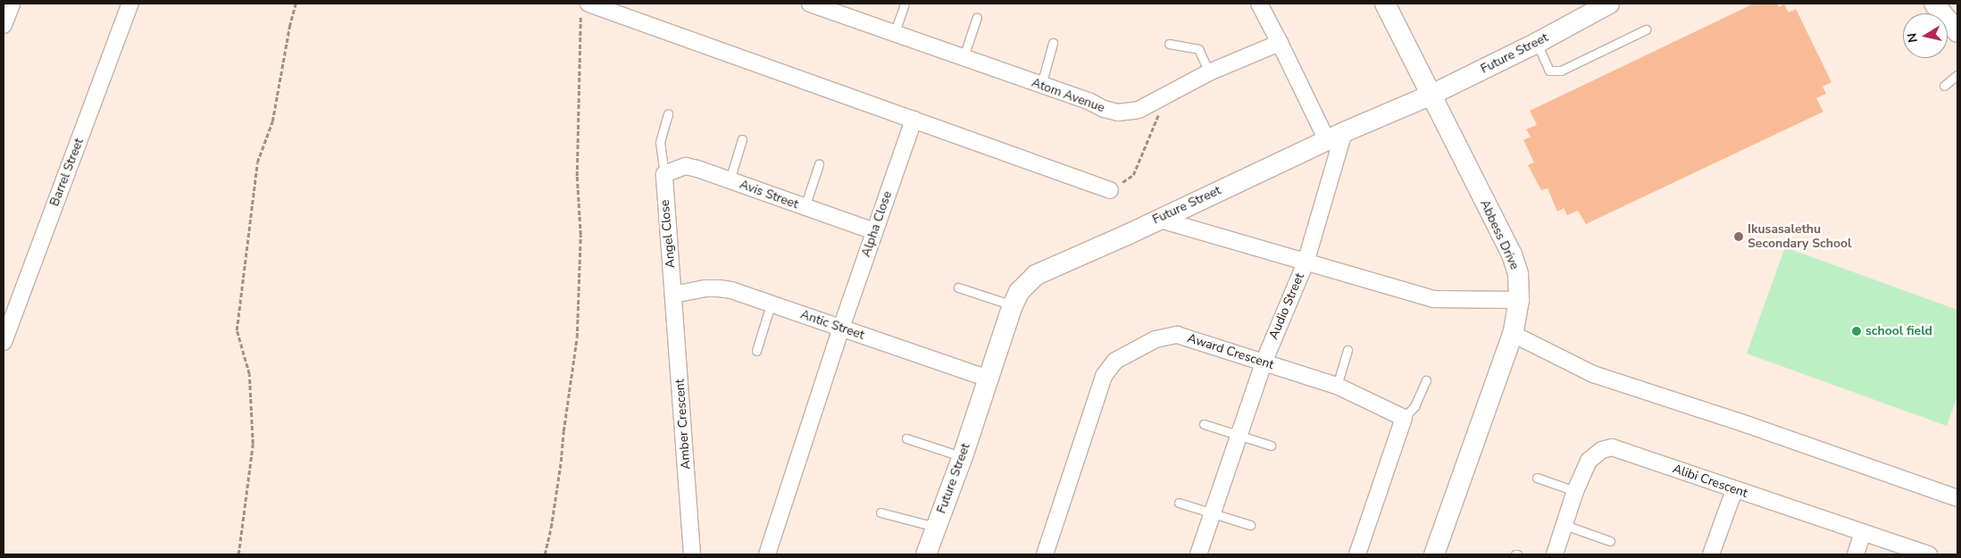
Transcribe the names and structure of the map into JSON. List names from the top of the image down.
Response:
{
  "streets": {
    "street": [
      "Future Street",
      "Atom Avenue",
      "Barrel Street",
      "Avis Street",
      "Alpha Close",
      "Angel Close",
      "Abbess Drive",
      "Audio Street",
      "Antic Street",
      "Award Crescent",
      "Amber Crescent",
      "Alibi Crescent"
    ]
  },
  "crossings": [
    ["Future Street", "Abbess Drive"],
    ["Future Street", "Audio Street"],
    ["Future Street", "Antic Street"],
    ["Avis Street", "Alpha Close"],
    ["Avis Street", "Angel Close"],
    ["Alpha Close", "Antic Street"],
    ["Angel Close", "Antic Street"],
    ["Angel Close", "Amber Crescent"],
    ["Audio Street", "Award Crescent"],
    ["Antic Street", "Amber Crescent"]
  ],
  "places": ["Ikusasalethu Secondary School", "school field"],
  "north": "left"
}
